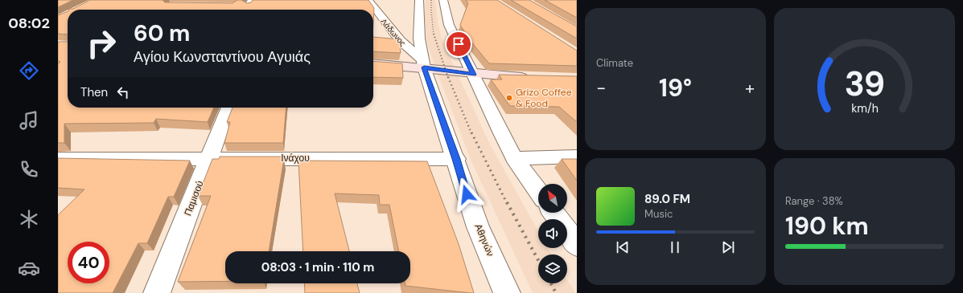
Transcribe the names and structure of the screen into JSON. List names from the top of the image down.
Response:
{
  "streets": {
    "street": [
      "Λάδωνος",
      "Ινάχου",
      "Παμισού",
      "Αθηνών"
    ]
  },
  "crossings": [
    ["Λάδωνος", "Αθηνών"],
    ["Ινάχου", "Παμισού"],
    ["Ινάχου", "Αθηνών"]
  ],
  "places": ["Grizo Coffee & Food"],
  "north": "top left",
  "page": {
    "tabs": "08:02",
    "tile": [
      "Climate",
      ["Range · 38%", "190 km"]
    ],
    "turn": ["60 m", "Αγίου Κωνσταντίνου Αγυιάς"],
    "heat": ["−", "19°", "+"],
    "then": "Then",
    "song": ["89.0 FM", "Music"],
    "limit": "40",
    "trip": "08:03 · 1 min · 110 m",
    "gauge": ["39", "km/h"]
  }
}
